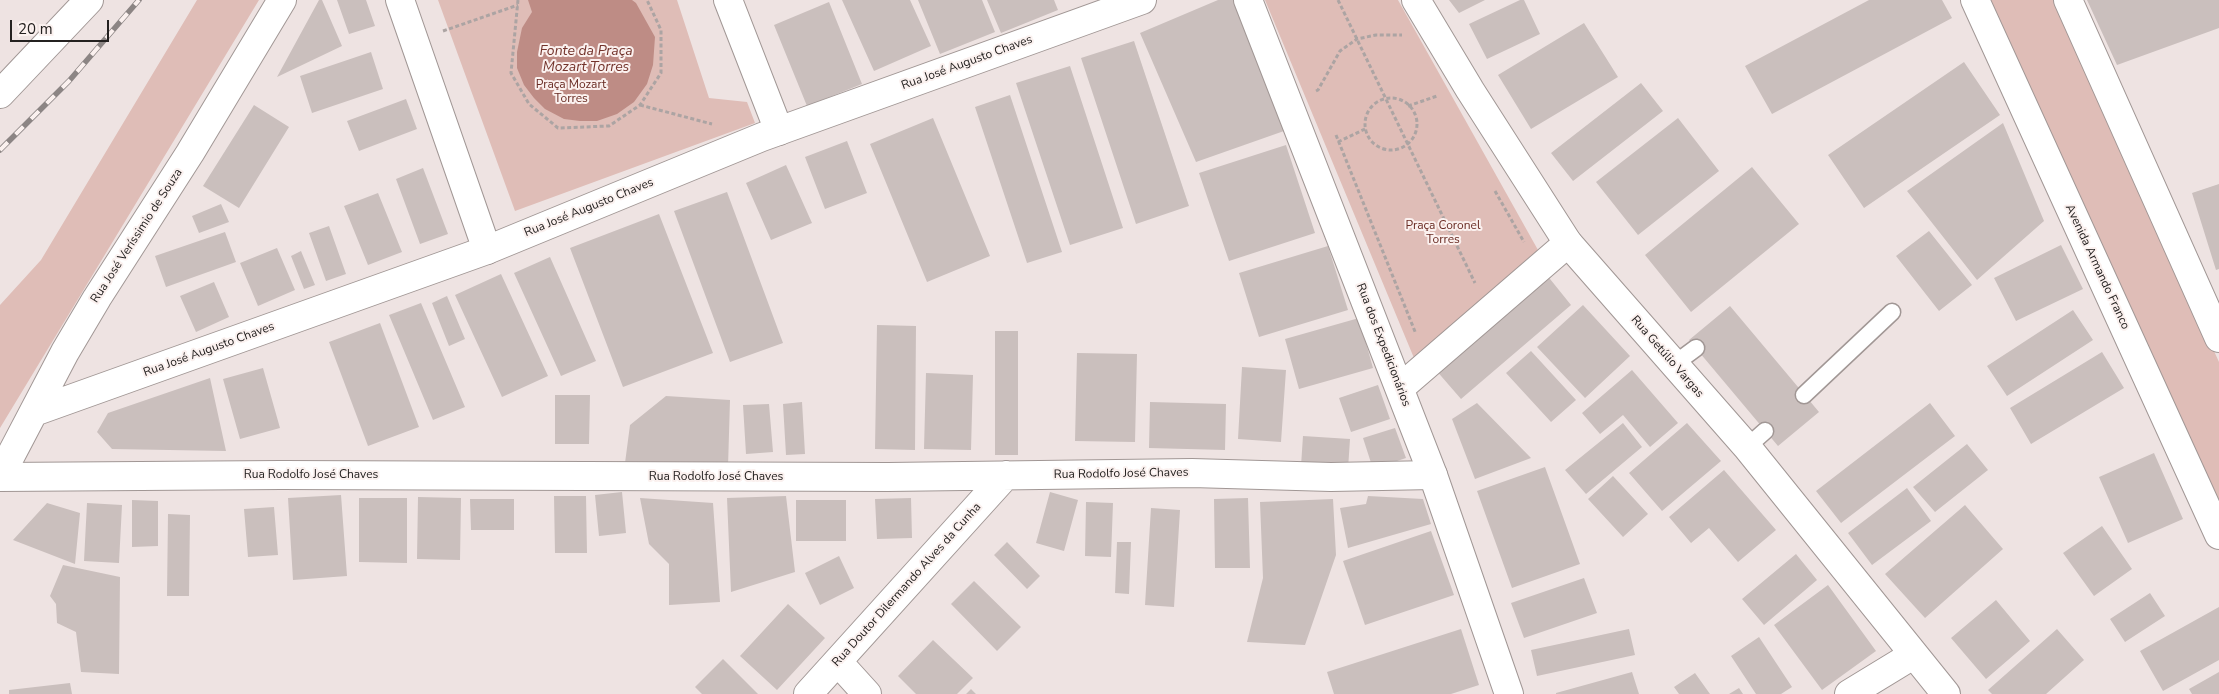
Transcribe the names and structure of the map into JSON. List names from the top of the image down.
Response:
{
  "streets": {
    "street": [
      "Rua José Augusto Chaves",
      "Rua José Veríssimio de Souza",
      "Avenida Armando Franco",
      "Rua dos Expedicionários",
      "Rua Getúlio Vargas",
      "Rua Rodolfo José Chaves",
      "Rua Doutor Dilermando Alves da Cunha"
    ]
  },
  "crossings": [
    ["Rua José Augusto Chaves", "Rua José Veríssimio de Souza"],
    ["Rua José Veríssimio de Souza", "Rua Rodolfo José Chaves"],
    ["Rua dos Expedicionários", "Rua Rodolfo José Chaves"],
    ["Rua Rodolfo José Chaves", "Rua Doutor Dilermando Alves da Cunha"]
  ],
  "water": ["Fonte da Praça Mozart Torres"],
  "parks": ["Praça Mozart Torres", "Praça Coronel Torres"],
  "scale_bar": "20 m"
}
